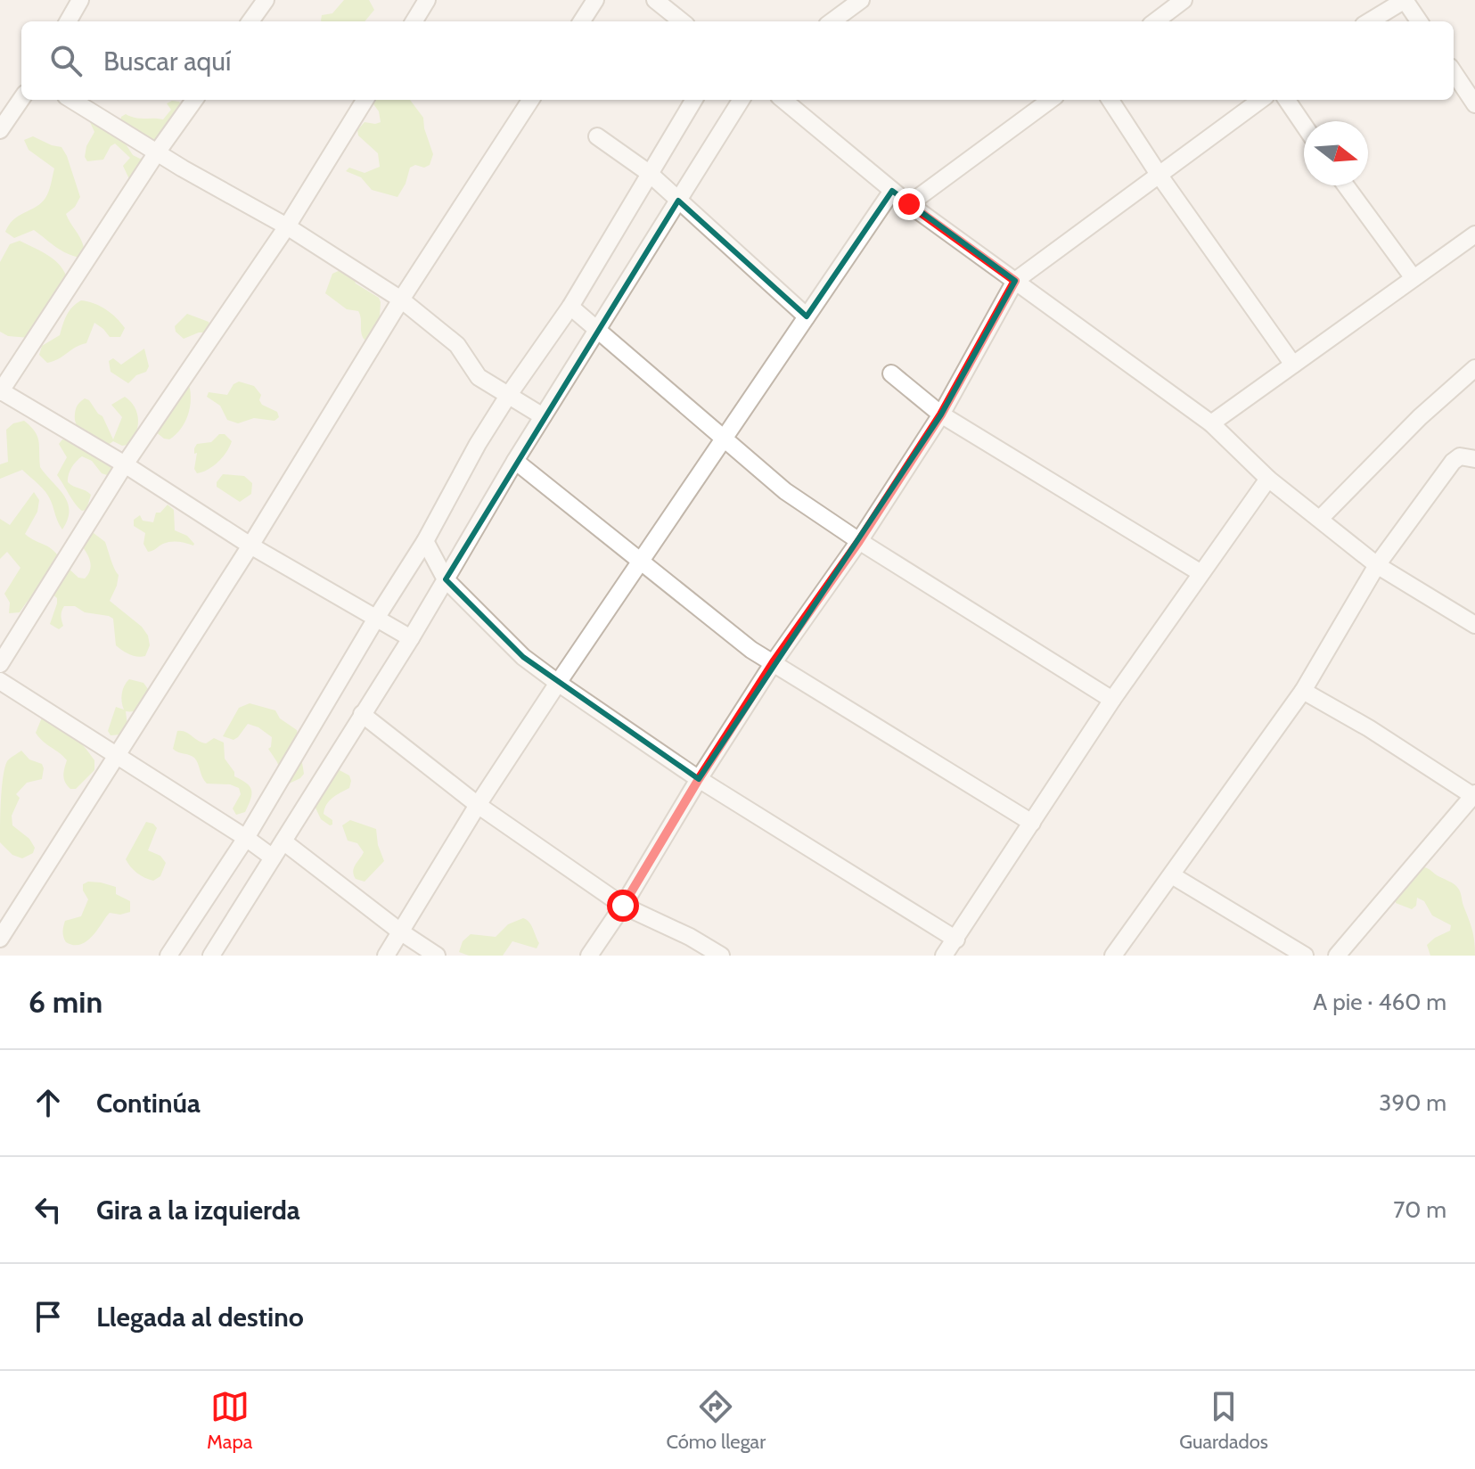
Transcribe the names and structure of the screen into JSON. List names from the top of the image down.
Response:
{
  "north": "right",
  "page": {
    "search": "Buscar aquí",
    "heading": ["6 min", "A pie · 460 m"],
    "list": [
      ["Continúa", "390 m"],
      ["Gira a la izquierda", "70 m"],
      "Llegada al destino"
    ],
    "nav": ["Mapa", "Cómo llegar", "Guardados"]
  }
}
